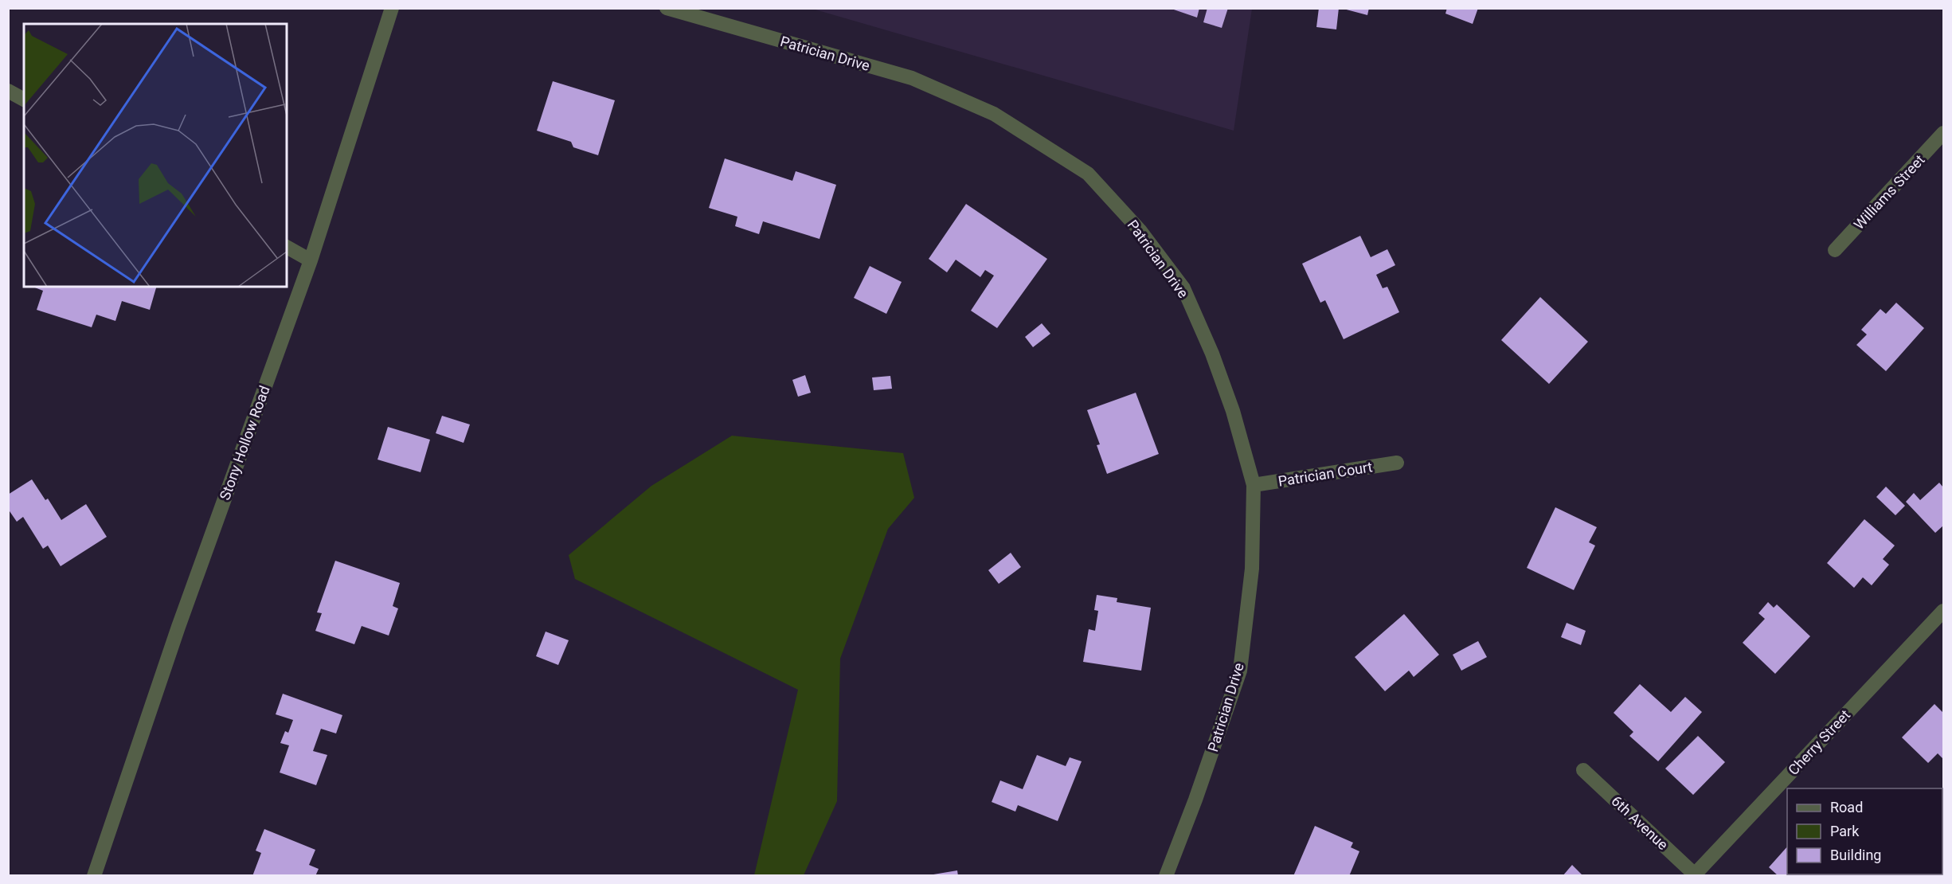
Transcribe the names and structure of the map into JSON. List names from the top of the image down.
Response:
{
  "streets": {
    "street": [
      "Patrician Drive",
      "Williams Street",
      "Stony Hollow Road",
      "Patrician Court",
      "Cherry Street",
      "6th Avenue"
    ]
  },
  "crossings": [
    ["Patrician Drive", "Patrician Court"],
    ["Cherry Street", "6th Avenue"]
  ],
  "legend": ["Road", "Park", "Building"]
}
